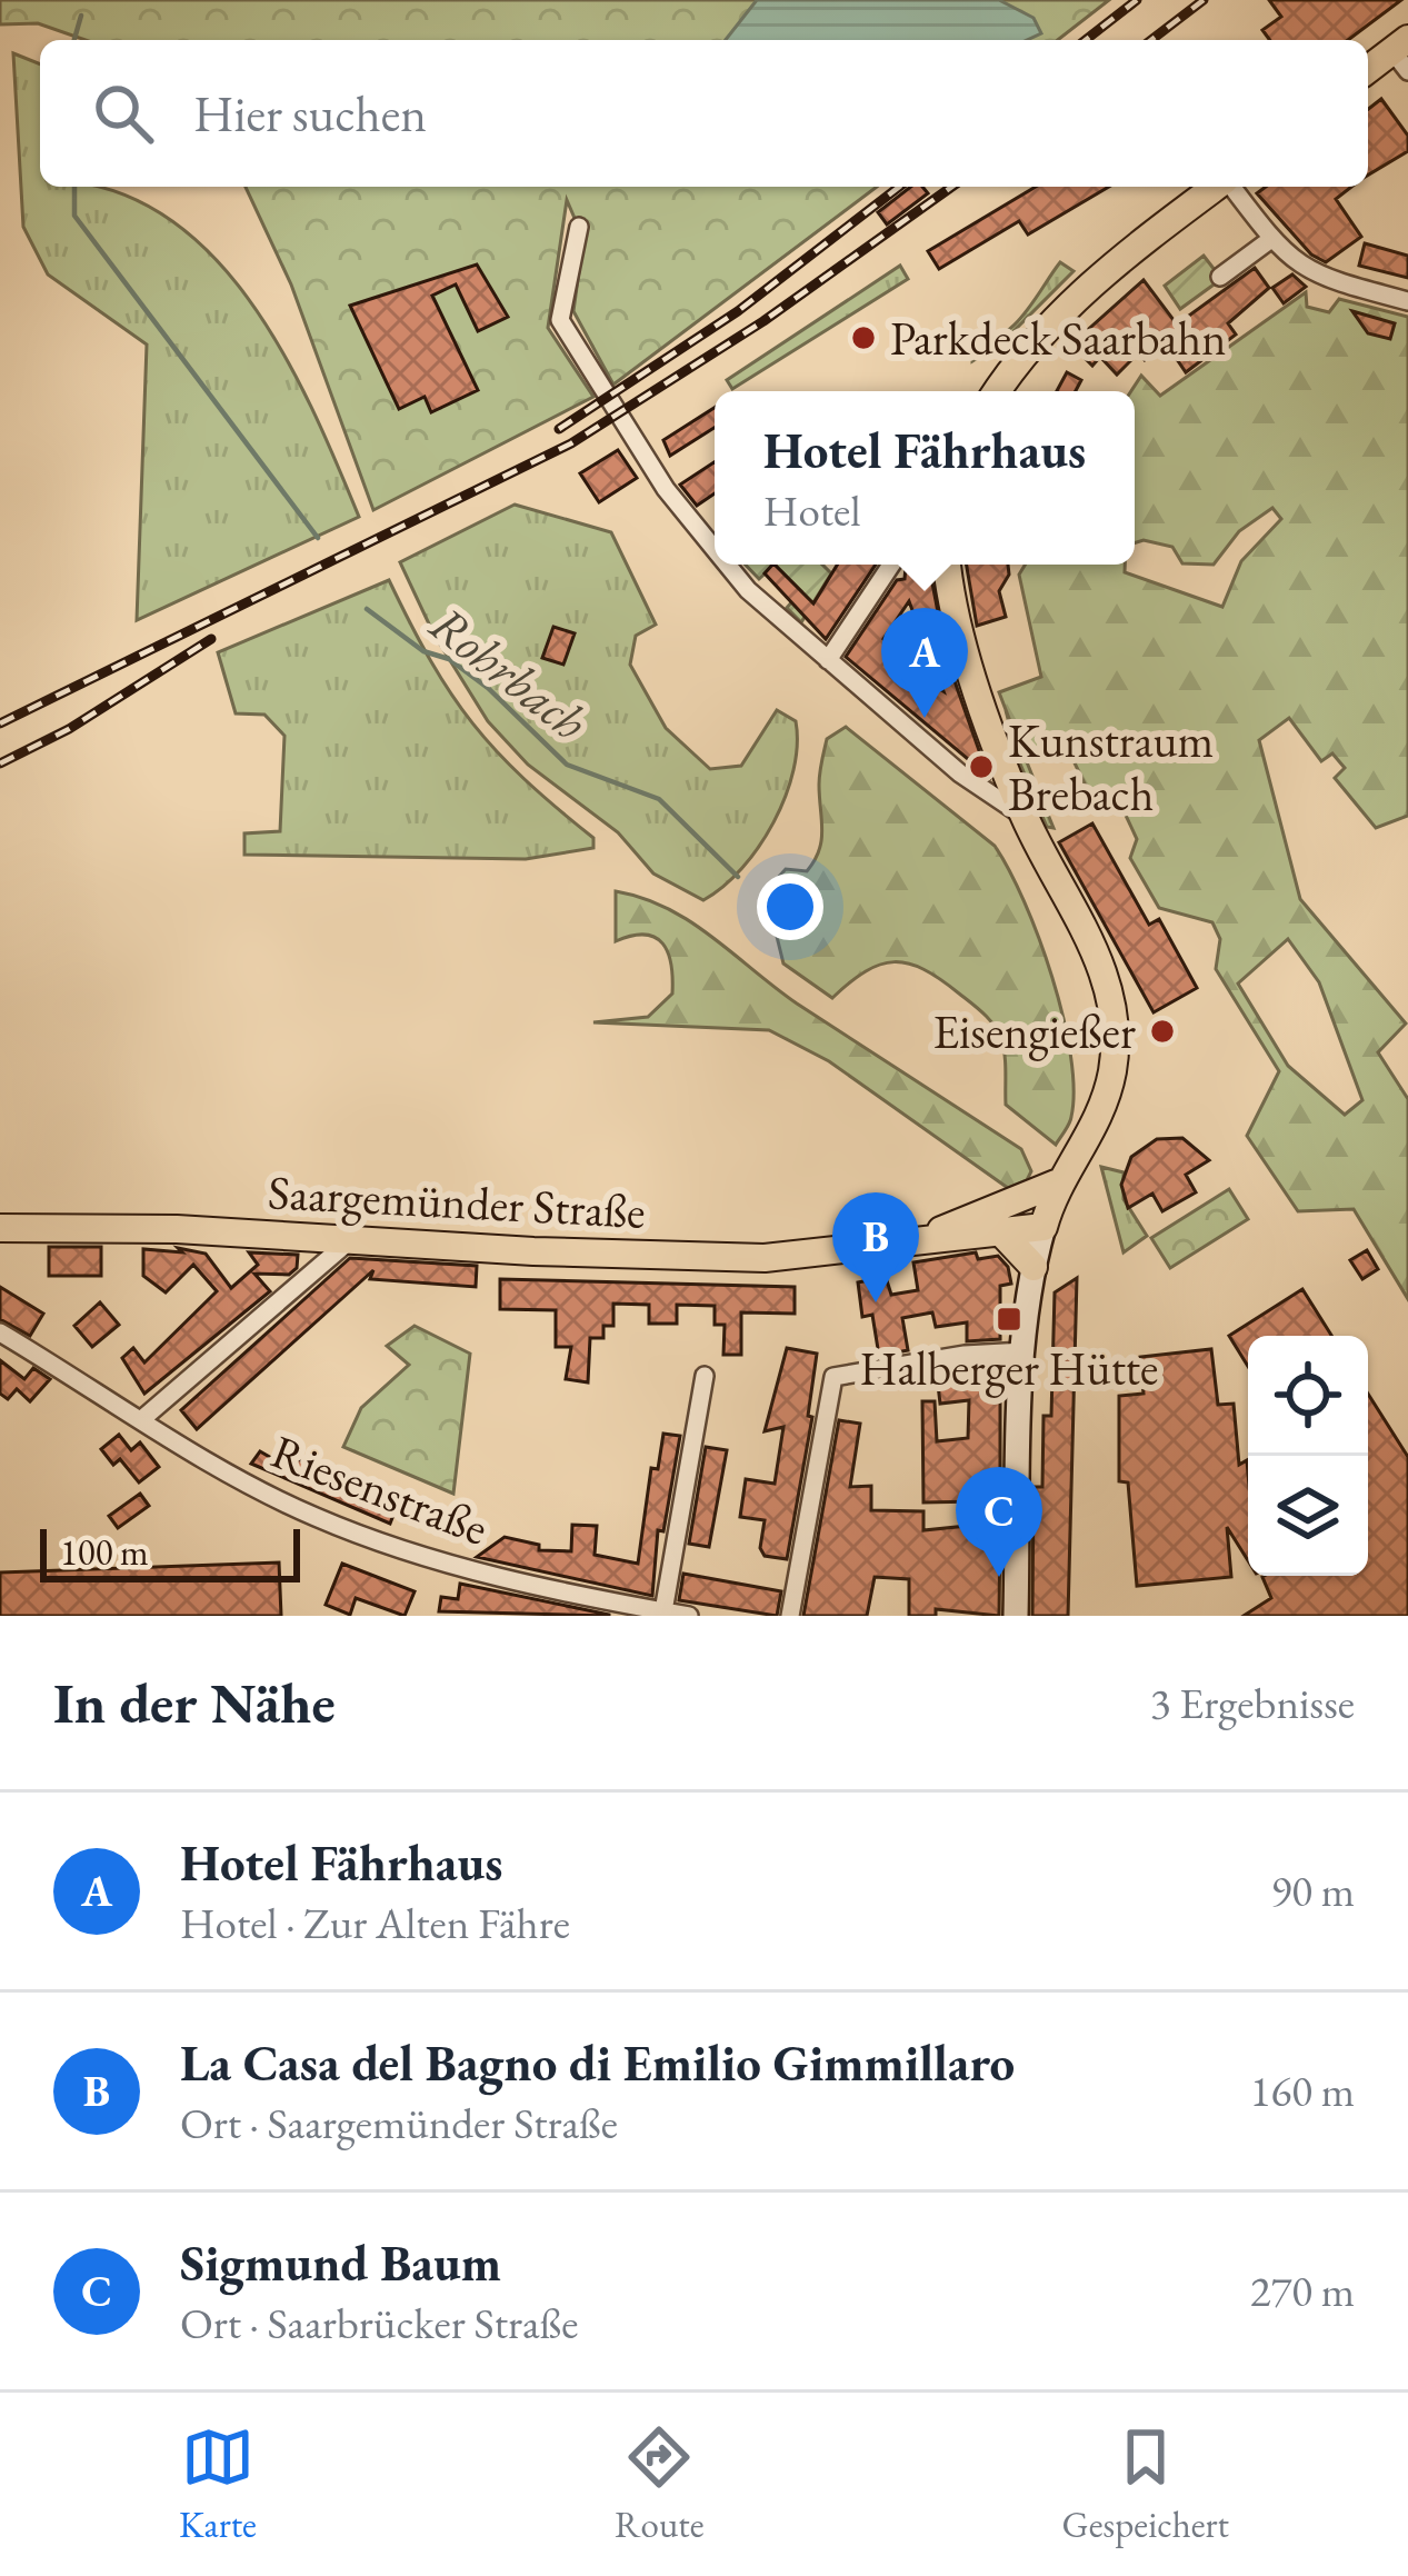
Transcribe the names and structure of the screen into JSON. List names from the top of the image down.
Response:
{
  "streets": {
    "main road": ["Saargemünder Straße"],
    "street": ["Riesenstraße"]
  },
  "water": ["Rohrbach"],
  "places": {
    "other": ["Parkdeck Saarbahn", "Kunstraum Brebach", "Eisengießer"],
    "transit": ["Halberger Hütte"]
  },
  "scale_bar": "100 m",
  "page": {
    "search": "Hier suchen",
    "popup": ["Hotel Fährhaus", "Hotel"],
    "pins": ["A", "B", "C"],
    "scale": "100 m",
    "heading": ["In der Nähe", "3 Ergebnisse"],
    "list": [
      {
        "mark": "A",
        "name": "Hotel Fährhaus",
        "note": "Hotel · Zur Alten Fähre",
        "value": "90 m"
      },
      {
        "mark": "B",
        "name": "La Casa del Bagno di Emilio Gimmillaro",
        "note": "Ort · Saargemünder Straße",
        "value": "160 m"
      },
      {
        "mark": "C",
        "name": "Sigmund Baum",
        "note": "Ort · Saarbrücker Straße",
        "value": "270 m"
      }
    ],
    "nav": ["Karte", "Route", "Gespeichert"]
  }
}
